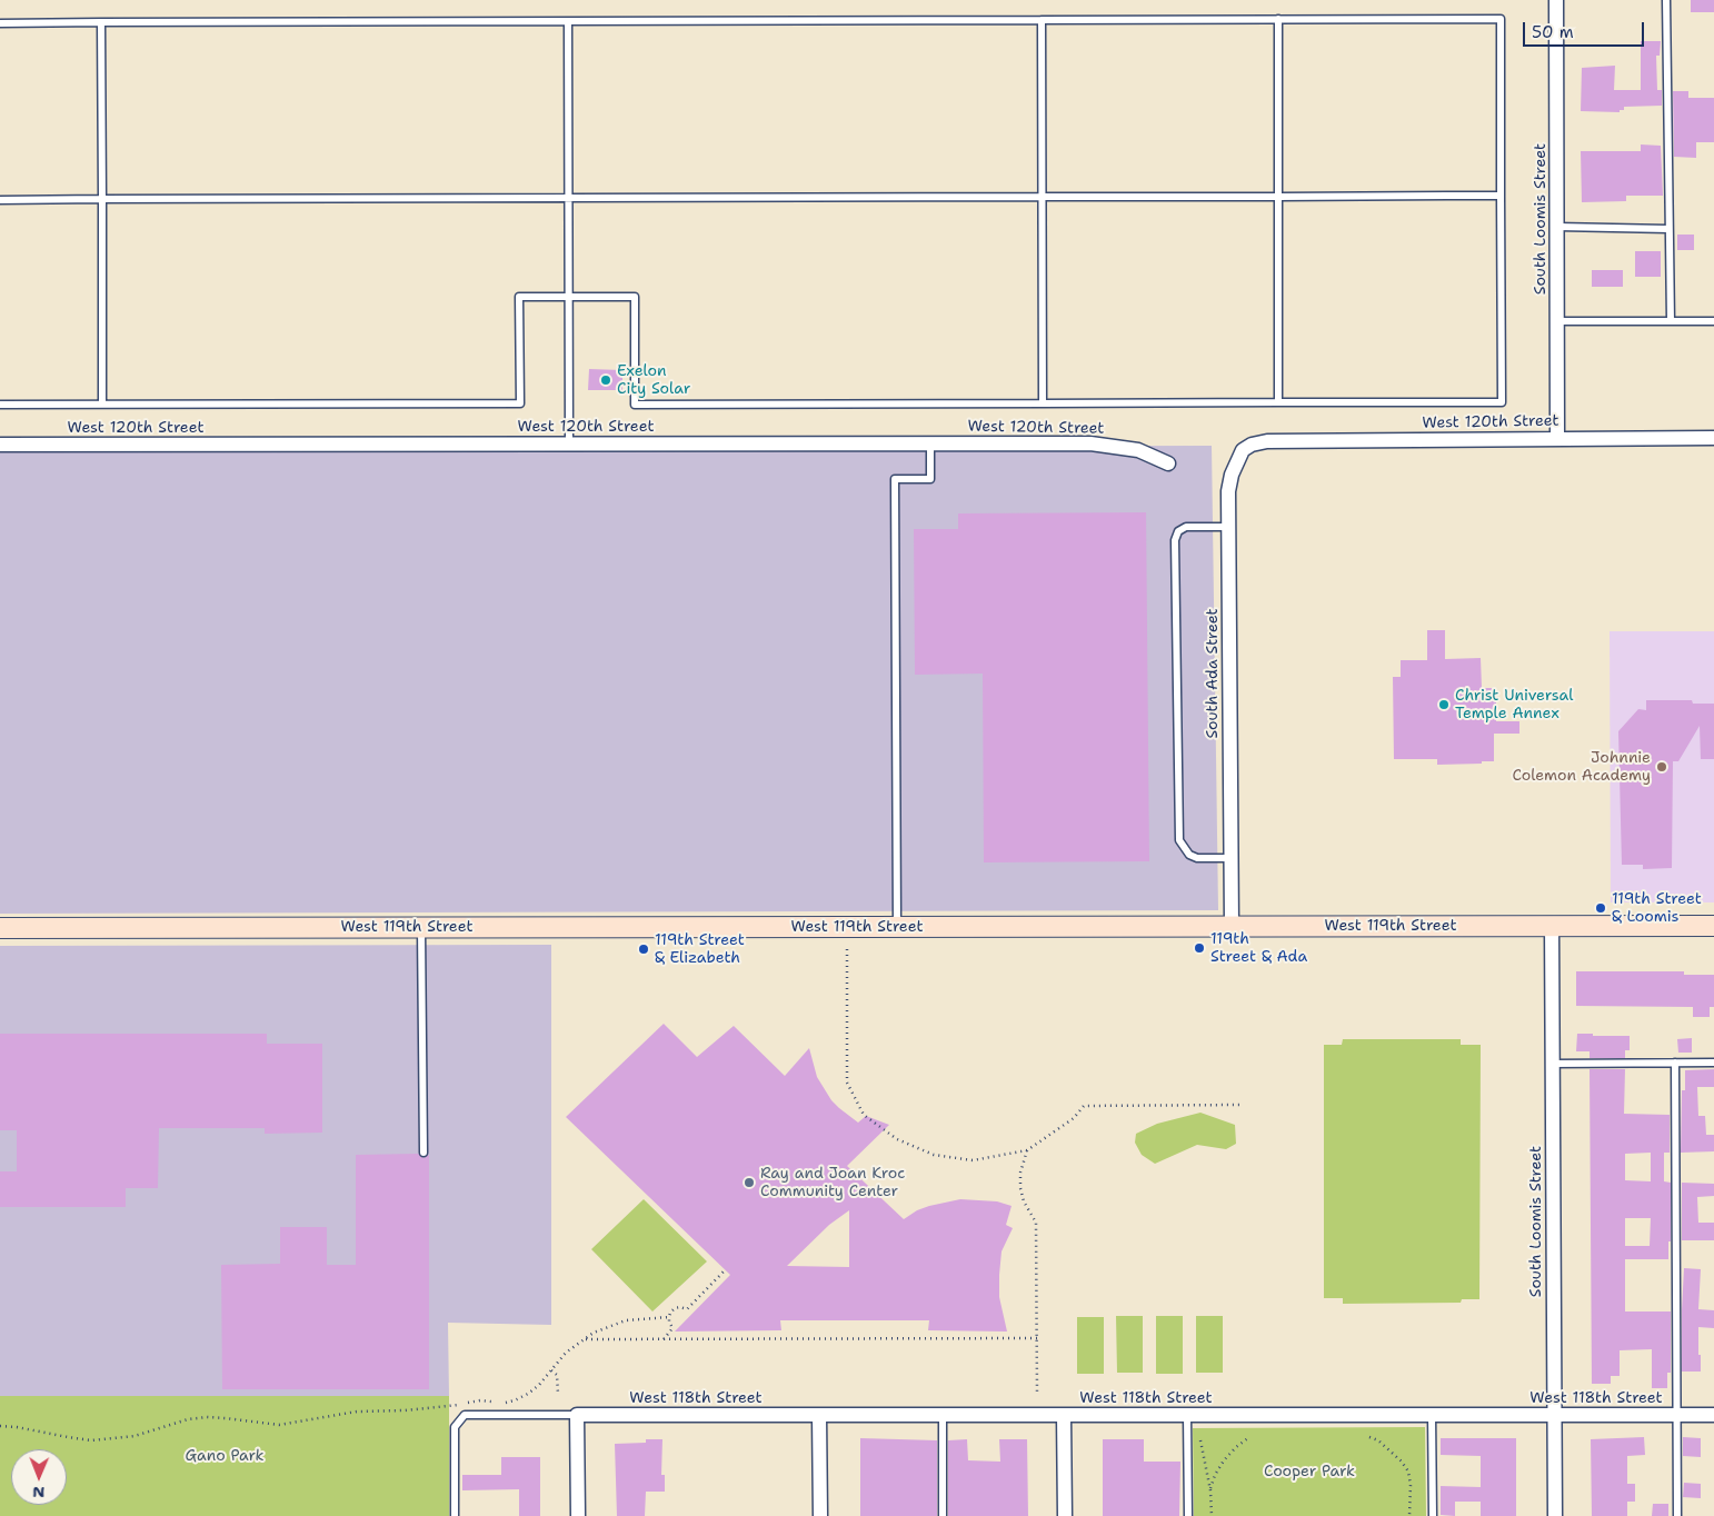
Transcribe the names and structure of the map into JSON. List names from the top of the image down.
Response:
{
  "streets": {
    "street": [
      "South Loomis Street",
      "West 120th Street",
      "South Ada Street",
      "West 119th Street",
      "West 118th Street"
    ]
  },
  "crossings": [
    ["South Loomis Street", "West 120th Street"],
    ["South Loomis Street", "West 119th Street"],
    ["South Loomis Street", "West 118th Street"],
    ["West 120th Street", "South Ada Street"],
    ["South Ada Street", "West 119th Street"]
  ],
  "parks": ["Gano Park", "Cooper Park"],
  "places": [
    "Exelon City Solar",
    "Christ Universal Temple Annex",
    "Johnnie Colemon Academy",
    "119th Street & Loomis",
    "119th Street & Ada",
    "119th Street & Elizabeth",
    "Ray and Joan Kroc Community Center"
  ],
  "scale_bar": "50 m",
  "north": "bottom"
}
